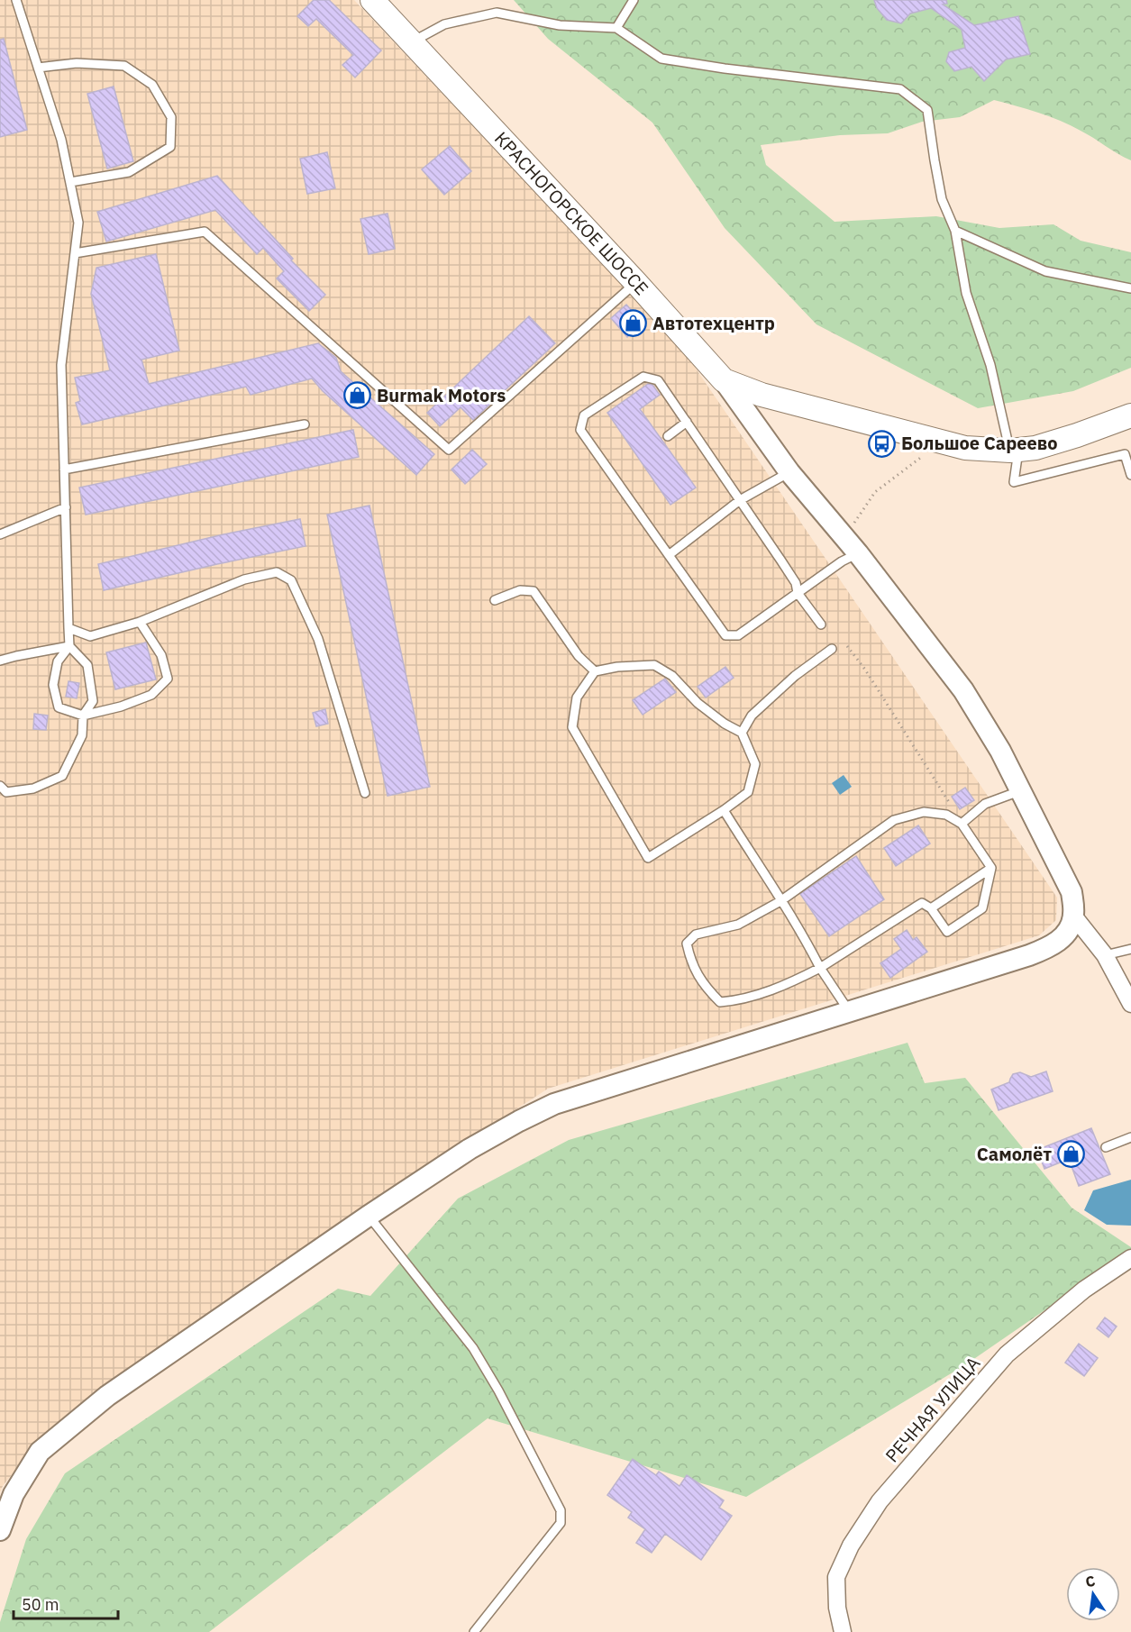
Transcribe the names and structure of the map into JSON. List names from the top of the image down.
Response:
{
  "streets": {
    "main road": ["КРАСНОГОРСКОЕ ШОССЕ"],
    "street": ["РЕЧНАЯ УЛИЦА"]
  },
  "places": {
    "shop": ["Автотехцентр", "Burmak Motors", "Самолёт"],
    "bus stop": ["Большое Сареево"]
  },
  "scale_bar": "50 m",
  "north": "top"
}
